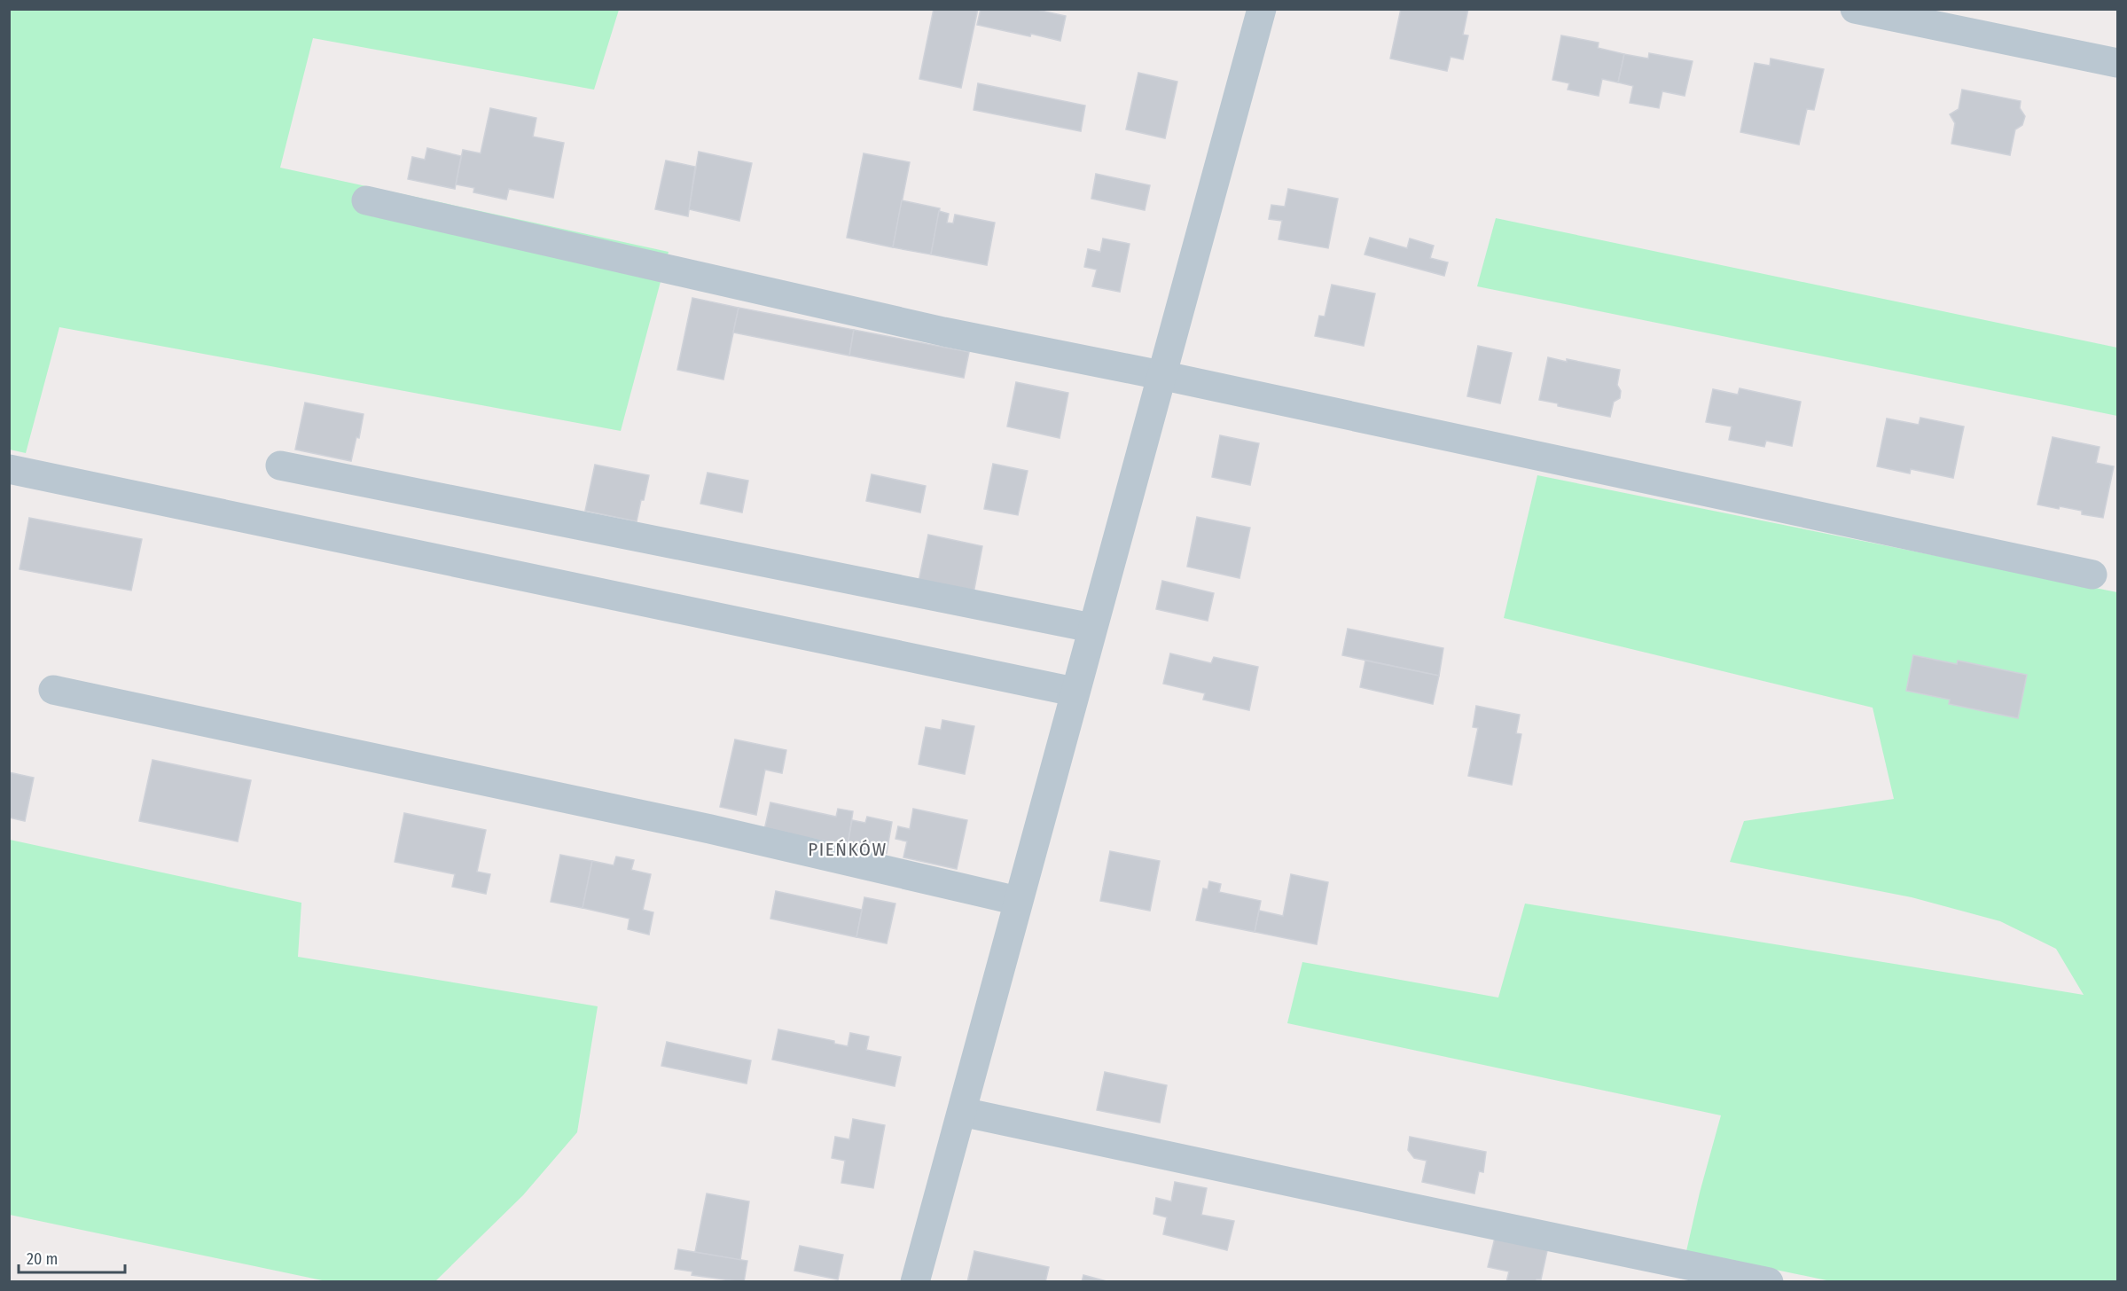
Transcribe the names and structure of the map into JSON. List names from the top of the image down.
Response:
{
  "districts": ["PIEŃKÓW"],
  "scale_bar": "20 m"
}
